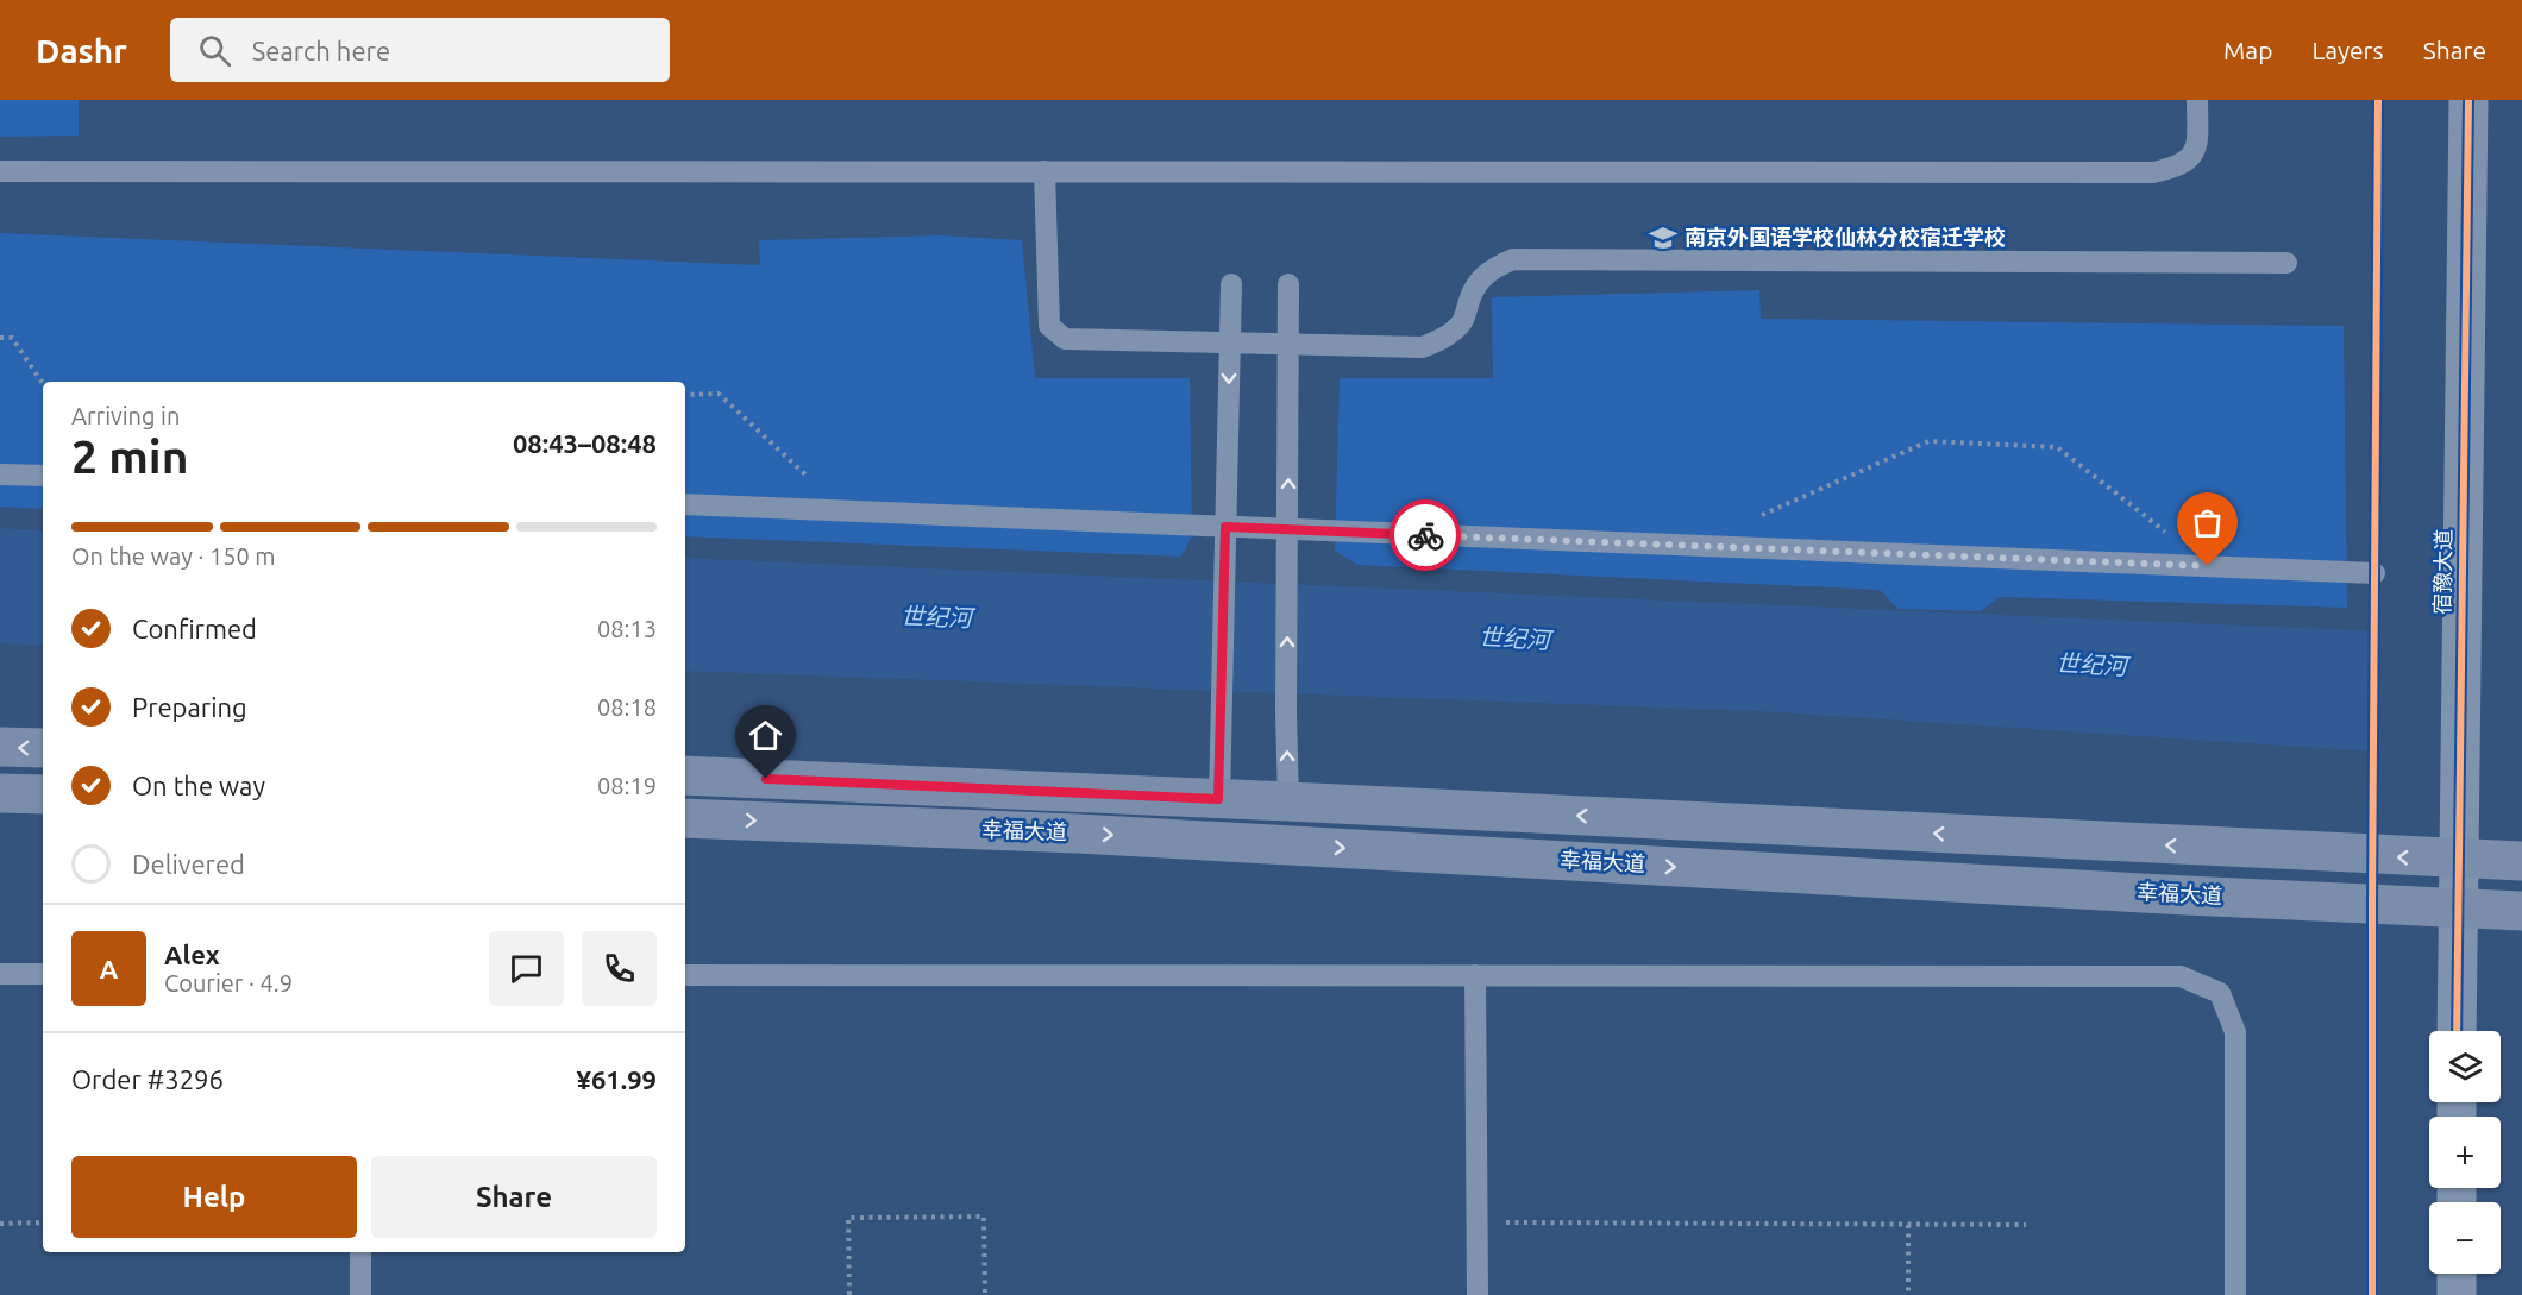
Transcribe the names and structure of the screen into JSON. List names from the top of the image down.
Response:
{
  "streets": {
    "main road": ["幸福大道"],
    "street": ["宿豫大道"]
  },
  "crossings": [
    ["宿豫大道", "幸福大道"]
  ],
  "water": ["世纪河"],
  "places": {
    "school or university": ["南京外国语学校仙林分校宿迁学校"]
  },
  "page": {
    "header": "Dashr",
    "search": "Search here",
    "nav": ["Map", "Layers", "Share"],
    "heading": ["2 min", "Arriving in", "08:43–08:48"],
    "panel": [
      "Alex",
      "Courier · 4.9",
      "Order #3296",
      "¥61.99"
    ],
    "bar": "On the way · 150 m",
    "list": [
      ["Confirmed", "08:13"],
      ["Preparing", "08:18"],
      ["On the way", "08:19"],
      "Delivered"
    ],
    "round": "A",
    "map_buttons": ["+", "−"],
    "buttons": ["Help", "Share"]
  }
}
